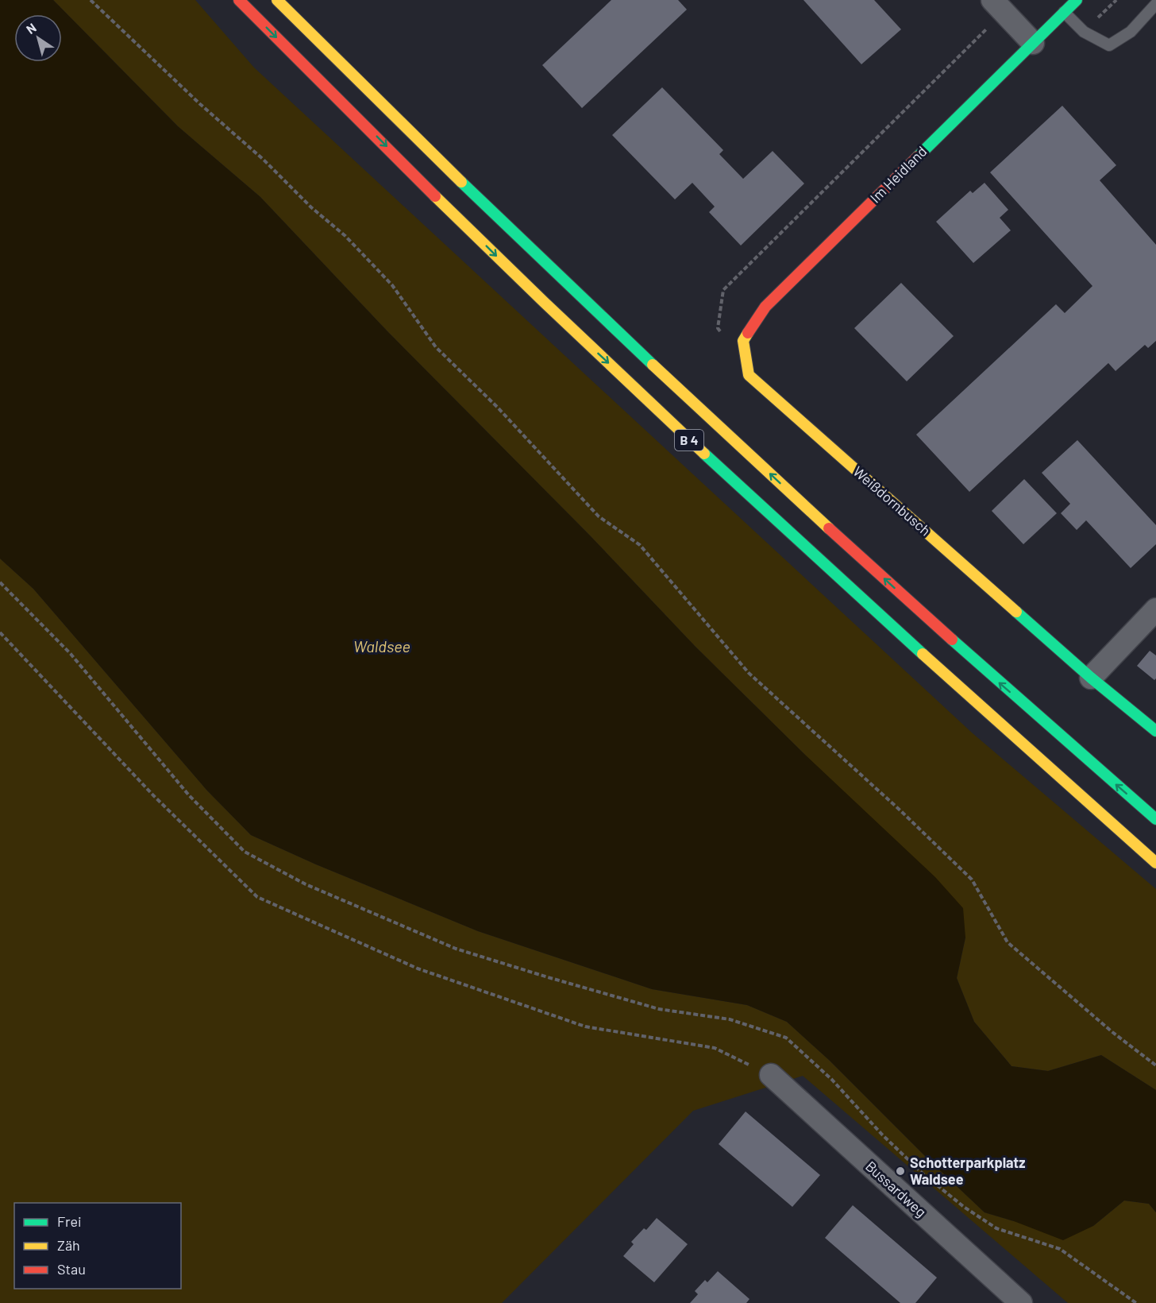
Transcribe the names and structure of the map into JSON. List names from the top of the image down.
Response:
{
  "streets": {
    "main road": ["Im Heidland", "B 4", "Weißdornbusch"],
    "street": ["Bussardweg"]
  },
  "crossings": [
    ["Im Heidland", "Weißdornbusch"]
  ],
  "water": ["Waldsee"],
  "places": ["Schotterparkplatz Waldsee"],
  "legend": ["Frei", "Zäh", "Stau"],
  "north": "top left"
}
